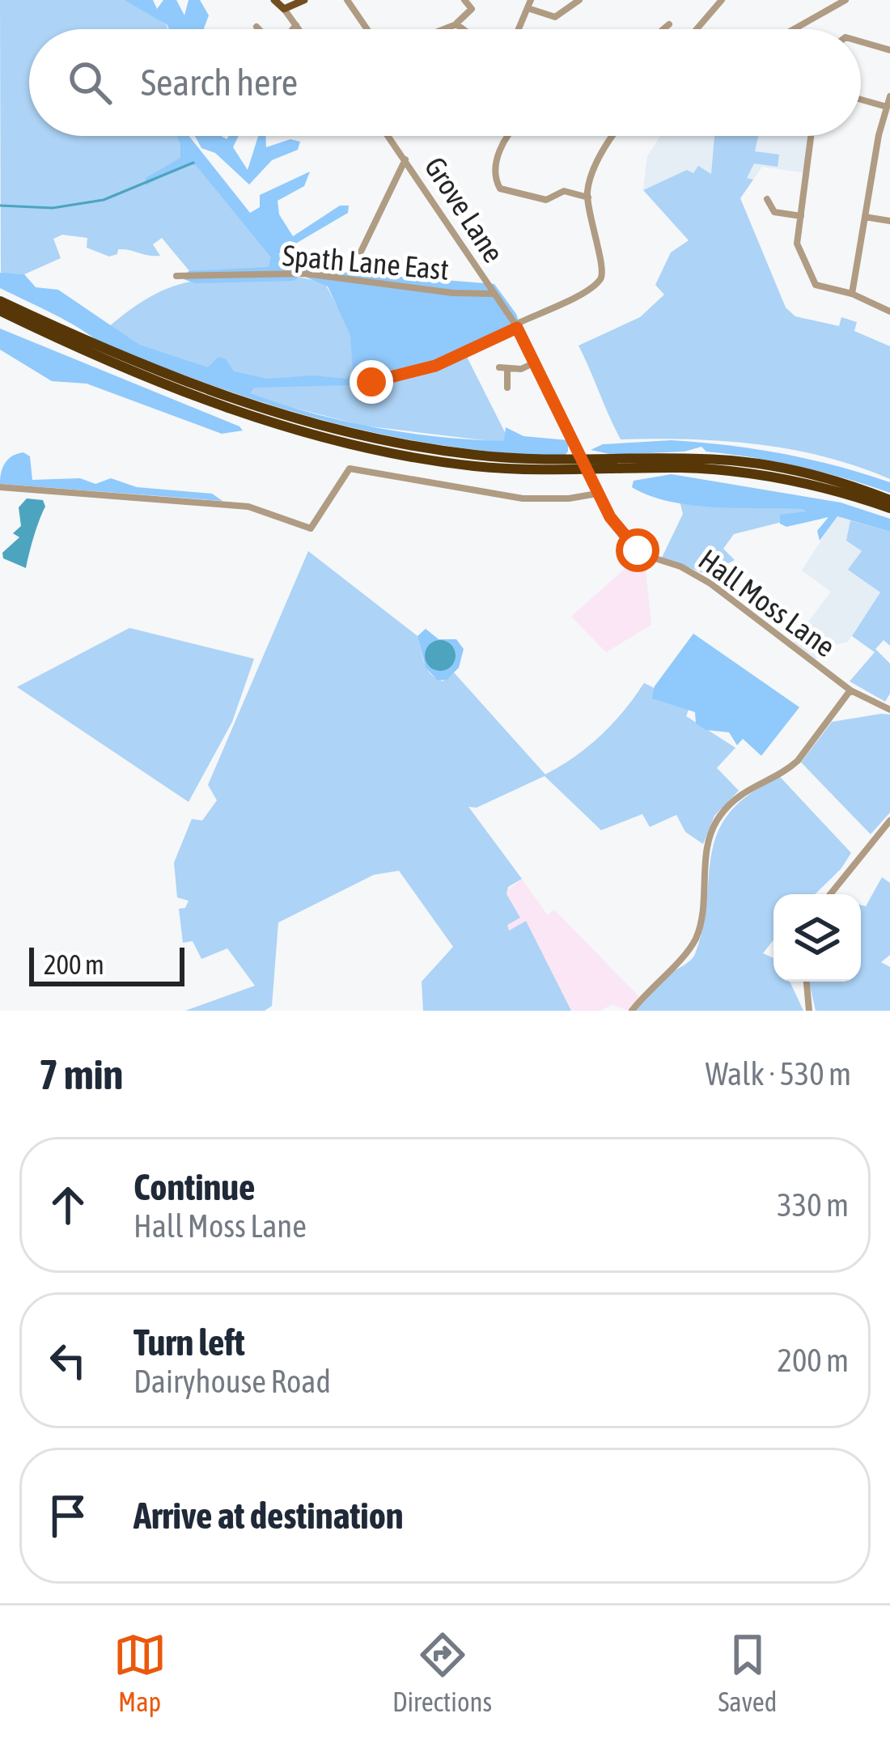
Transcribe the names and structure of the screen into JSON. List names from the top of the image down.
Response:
{
  "streets": {
    "street": ["Grove Lane", "Spath Lane East", "Hall Moss Lane"]
  },
  "crossings": [
    ["Grove Lane", "Spath Lane East"],
    ["Grove Lane", "Hall Moss Lane"]
  ],
  "scale_bar": "200 m",
  "page": {
    "search": "Search here",
    "scale": "200 m",
    "heading": ["7 min", "Walk · 530 m"],
    "list": [
      ["Continue", "Hall Moss Lane", "330 m"],
      ["Turn left", "Dairyhouse Road", "200 m"],
      "Arrive at destination"
    ],
    "nav": ["Map", "Directions", "Saved"]
  }
}
